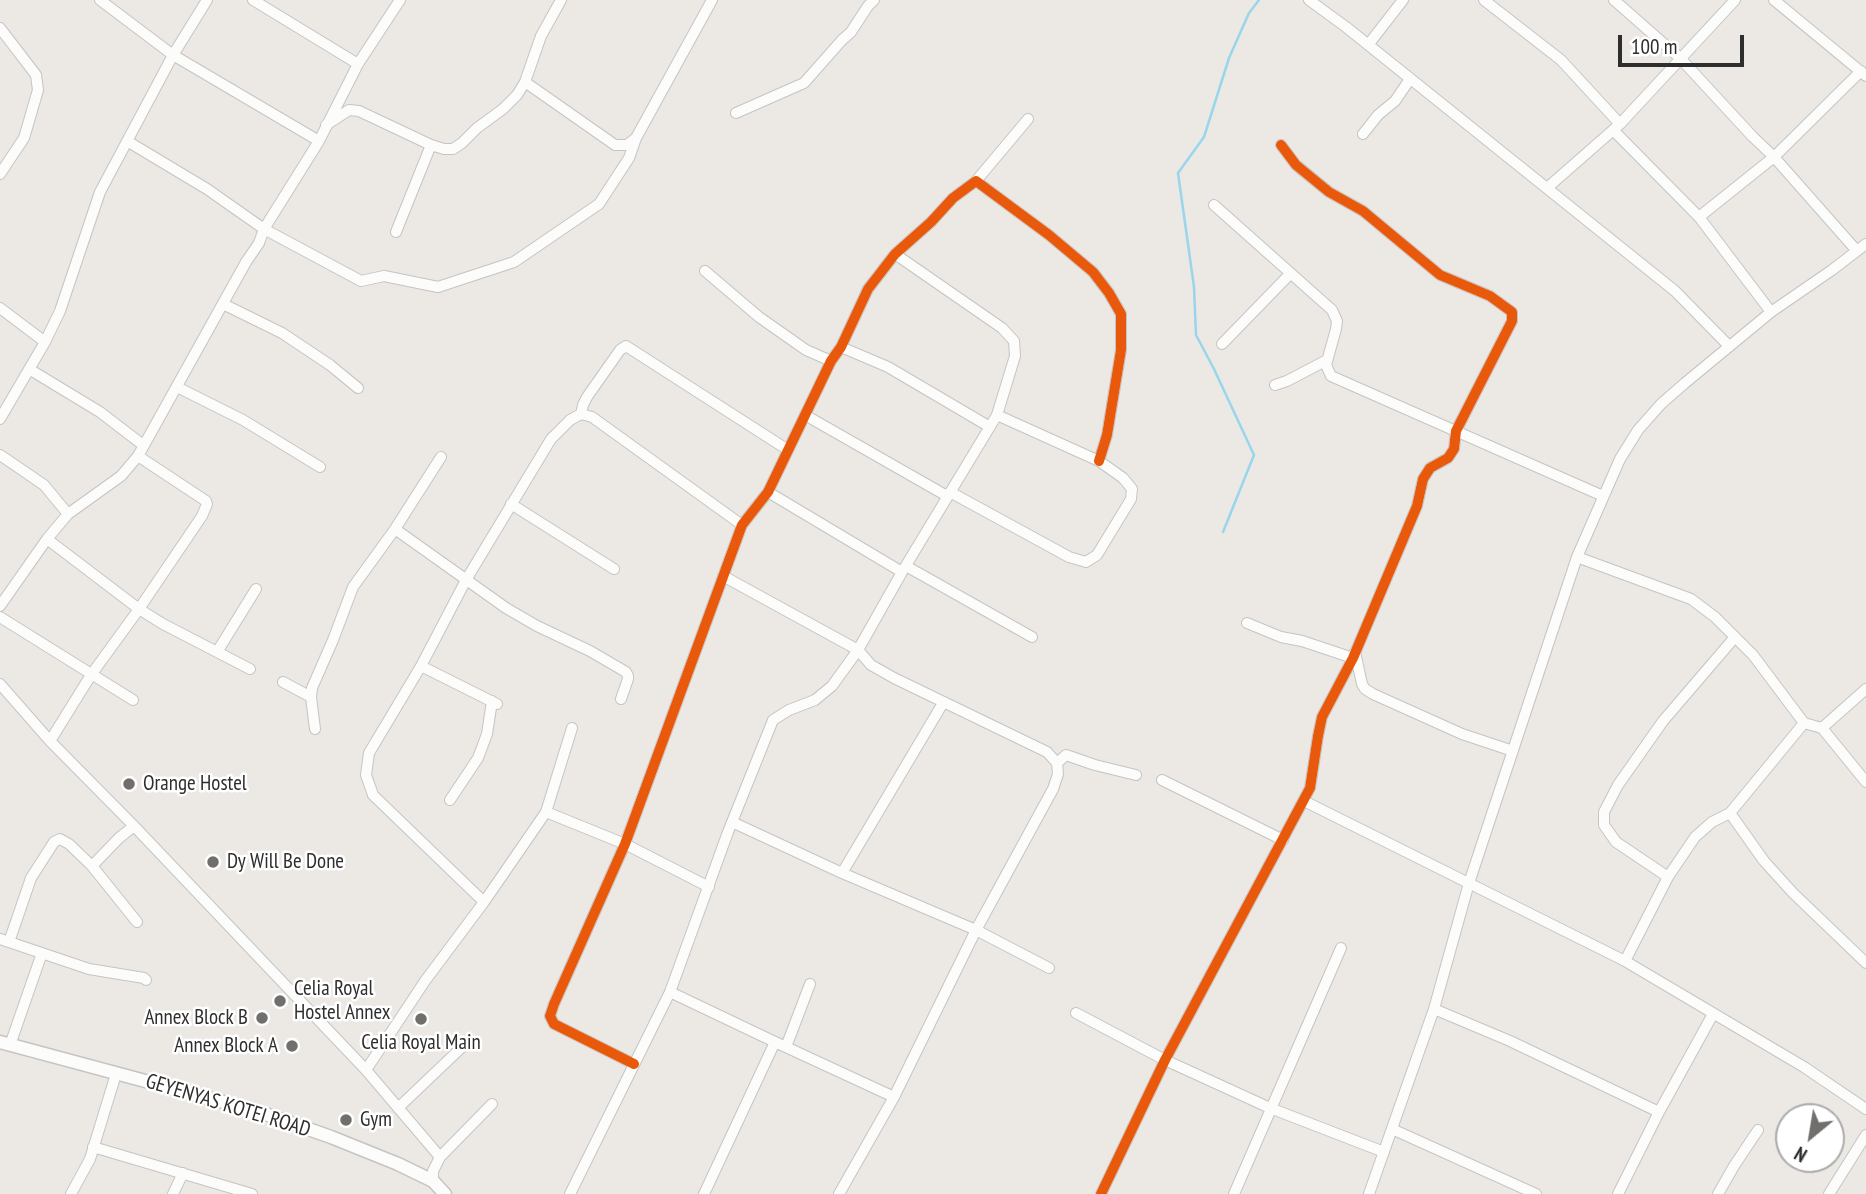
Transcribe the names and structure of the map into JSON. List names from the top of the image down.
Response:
{
  "streets": {
    "street": ["GEYENYAS KOTEI ROAD"]
  },
  "places": [
    "Orange Hostel",
    "Dy Will Be Done",
    "Celia Royal Hostel Annex",
    "Annex Block B",
    "Celia Royal Main",
    "Annex Block A",
    "Gym"
  ],
  "scale_bar": "100 m",
  "north": "bottom left"
}
